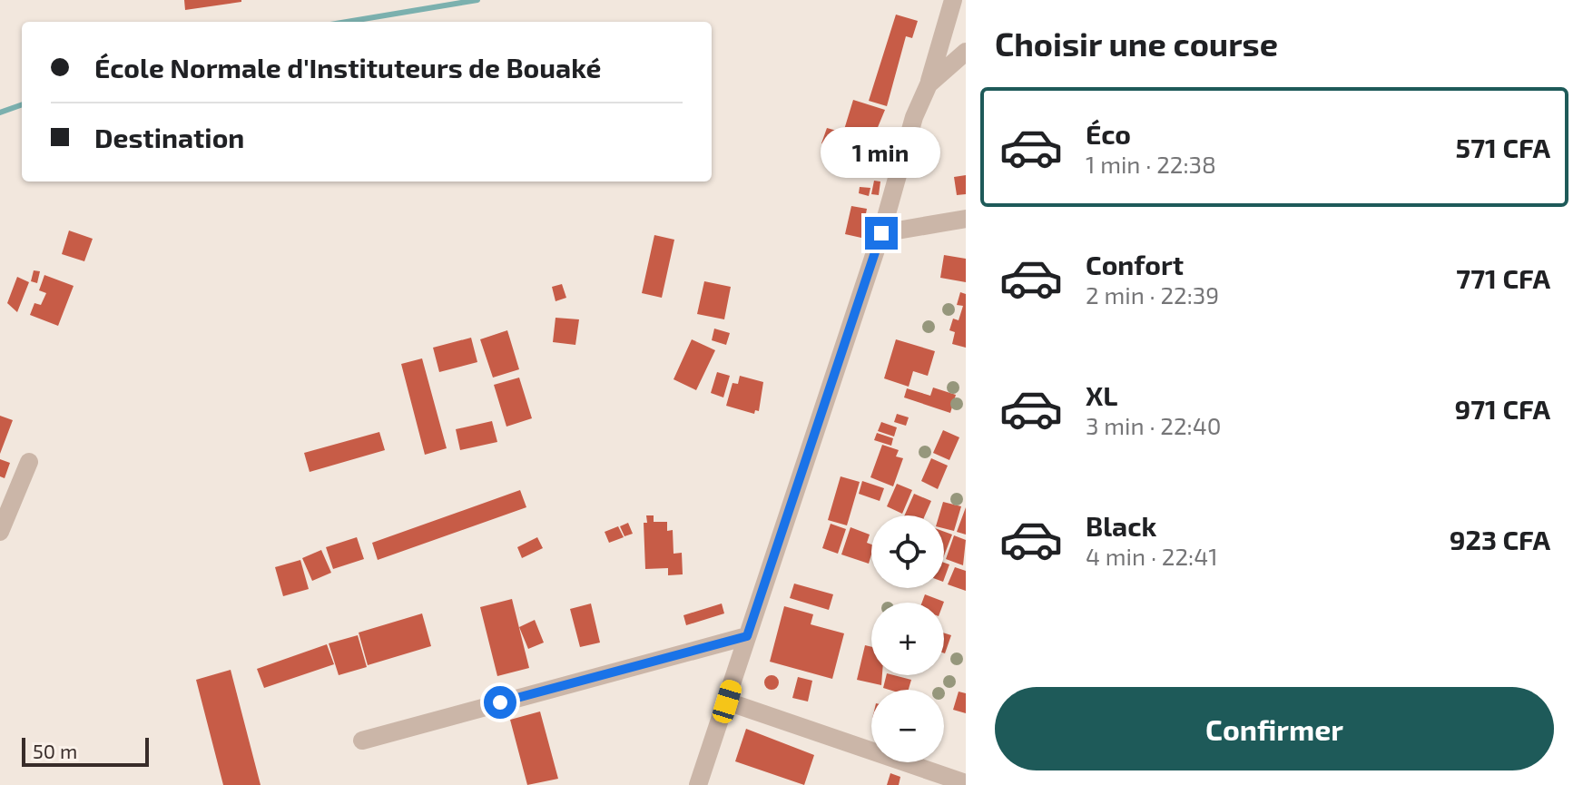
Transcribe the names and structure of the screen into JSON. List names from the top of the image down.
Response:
{
  "scale_bar": "50 m",
  "page": {
    "heading": "Choisir une course",
    "banner": ["École Normale d'Instituteurs de Bouaké", "Destination"],
    "list": [
      {
        "name": "Éco",
        "note": "1 min · 22:38",
        "value": "571 CFA"
      },
      {
        "name": "Confort",
        "note": "2 min · 22:39",
        "value": "771 CFA"
      },
      {
        "name": "XL",
        "note": "3 min · 22:40",
        "value": "971 CFA"
      },
      {
        "name": "Black",
        "note": "4 min · 22:41",
        "value": "923 CFA"
      }
    ],
    "bubble": "1 min",
    "map_buttons": ["+", "−"],
    "buttons": "Confirmer",
    "scale": "50 m"
  }
}
